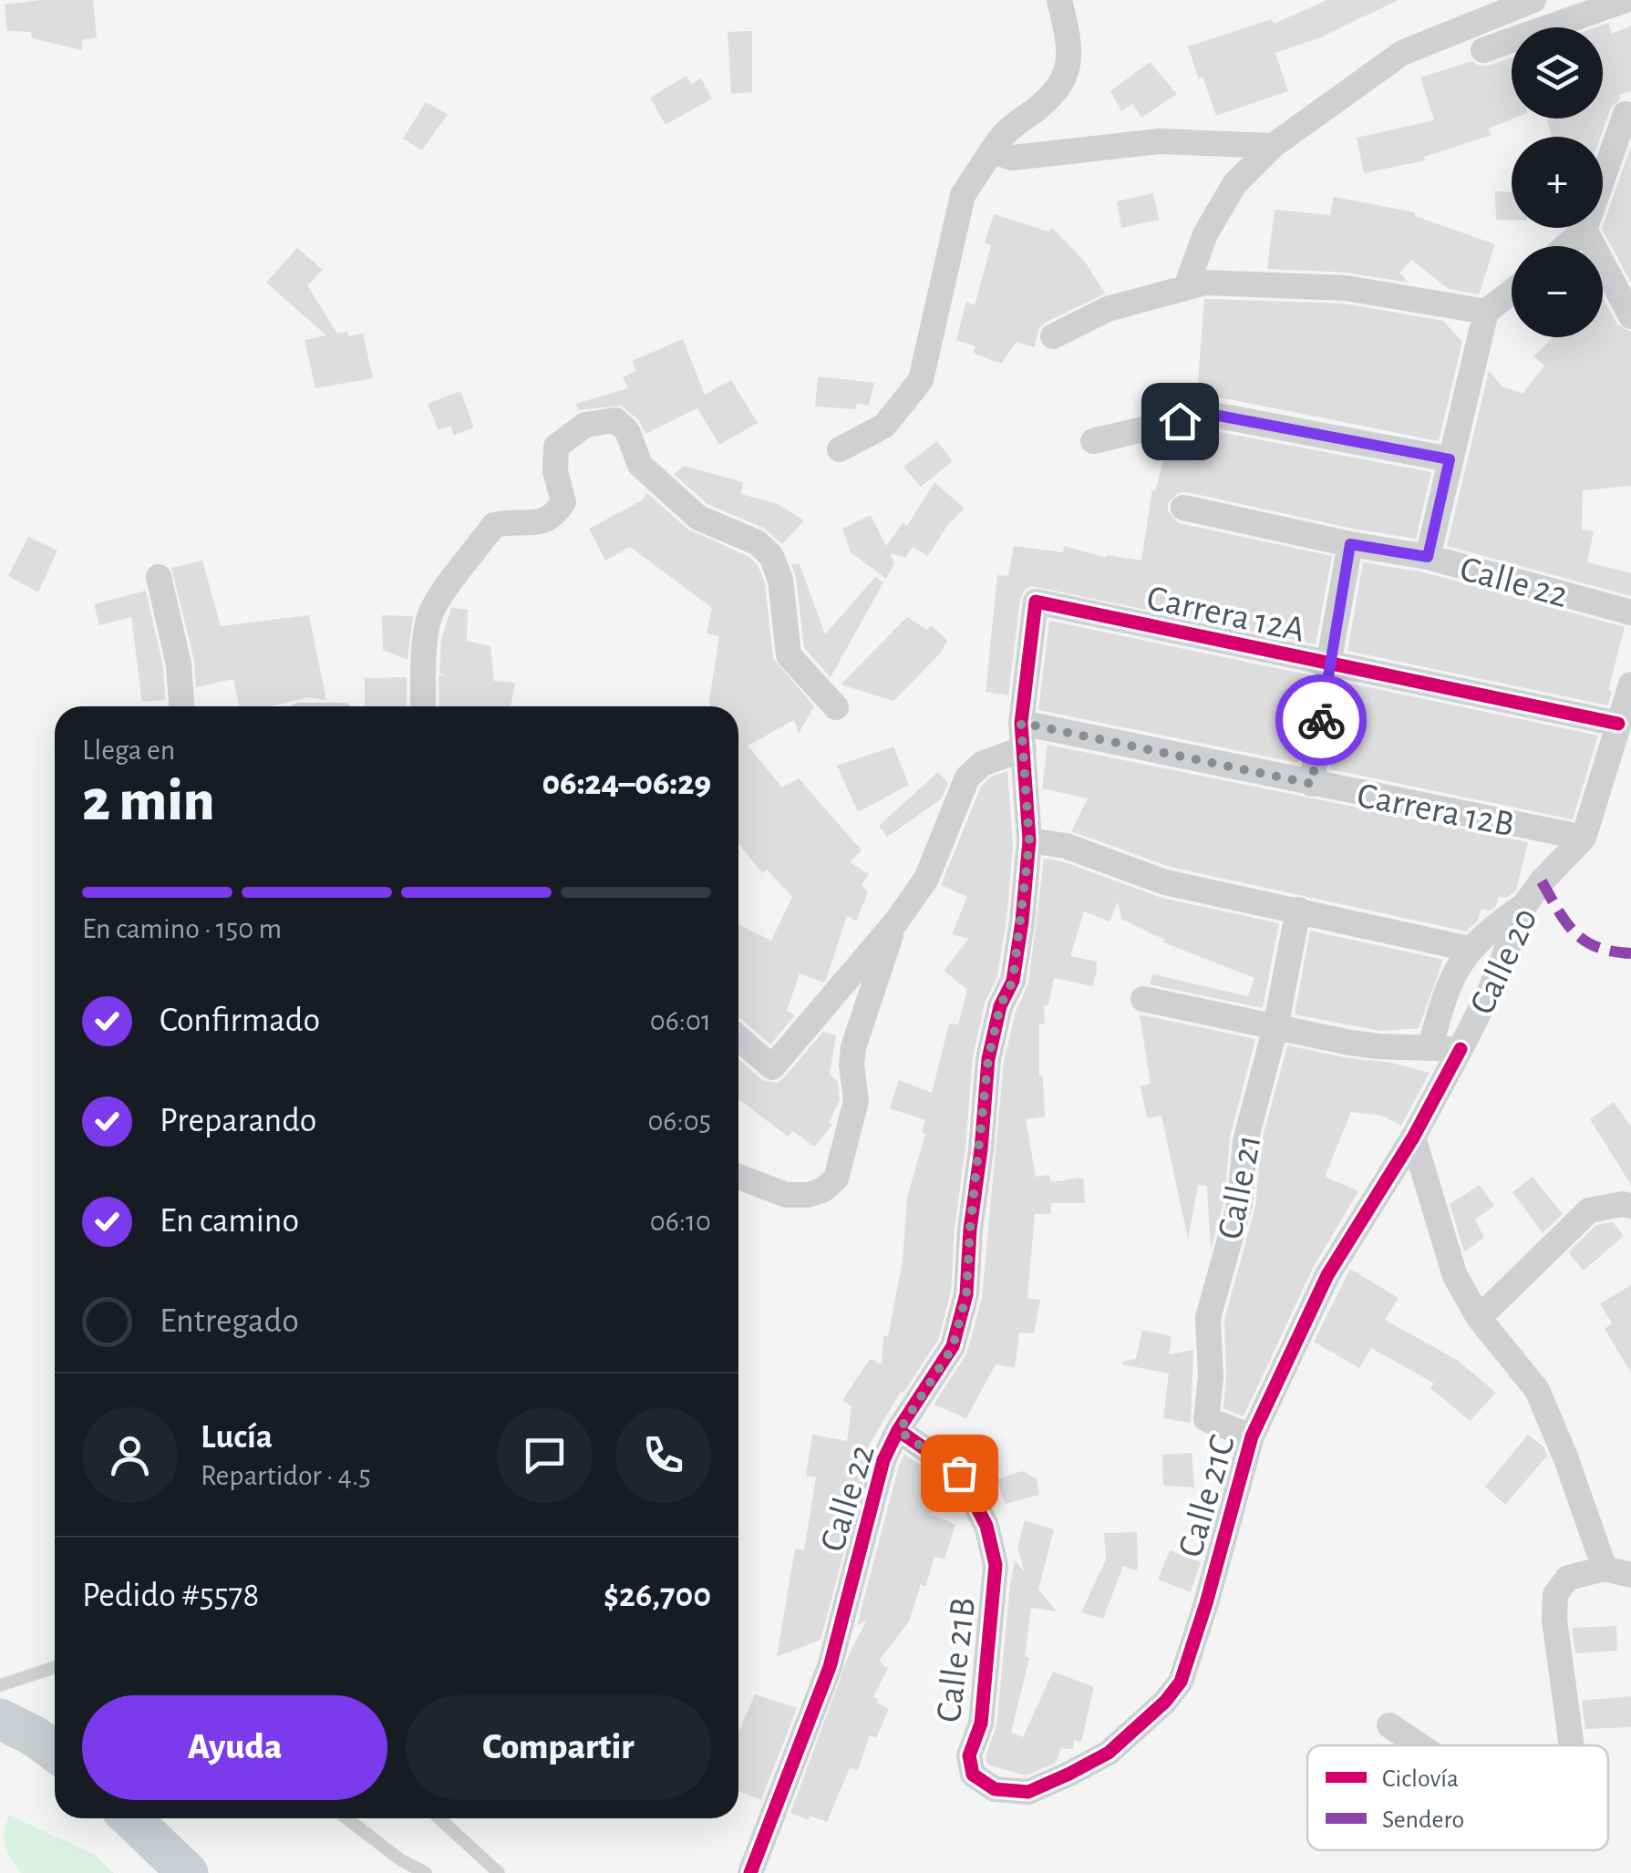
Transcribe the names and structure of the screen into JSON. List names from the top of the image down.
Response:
{
  "streets": {
    "street": [
      "Calle 22",
      "Carrera 12A",
      "Carrera 12B",
      "Calle 20",
      "Calle 21",
      "Calle 21C",
      "Calle 21B"
    ]
  },
  "crossings": [
    ["Calle 22", "Carrera 12A"],
    ["Calle 22", "Carrera 12B"],
    ["Calle 22", "Calle 21B"],
    ["Carrera 12A", "Calle 20"],
    ["Carrera 12B", "Calle 20"],
    ["Calle 20", "Calle 21"],
    ["Calle 20", "Calle 21C"],
    ["Calle 21", "Calle 21C"],
    ["Calle 21C", "Calle 21B"]
  ],
  "legend": ["Ciclovía", "Sendero"],
  "page": {
    "map_buttons": ["+", "−"],
    "heading": ["2 min", "Llega en", "06:24–06:29"],
    "panel": [
      "Lucía",
      "Repartidor · 4.5",
      "Pedido #5578",
      "$26,700"
    ],
    "bar": "En camino · 150 m",
    "list": [
      ["Confirmado", "06:01"],
      ["Preparando", "06:05"],
      ["En camino", "06:10"],
      "Entregado"
    ],
    "buttons": ["Ayuda", "Compartir"]
  }
}
